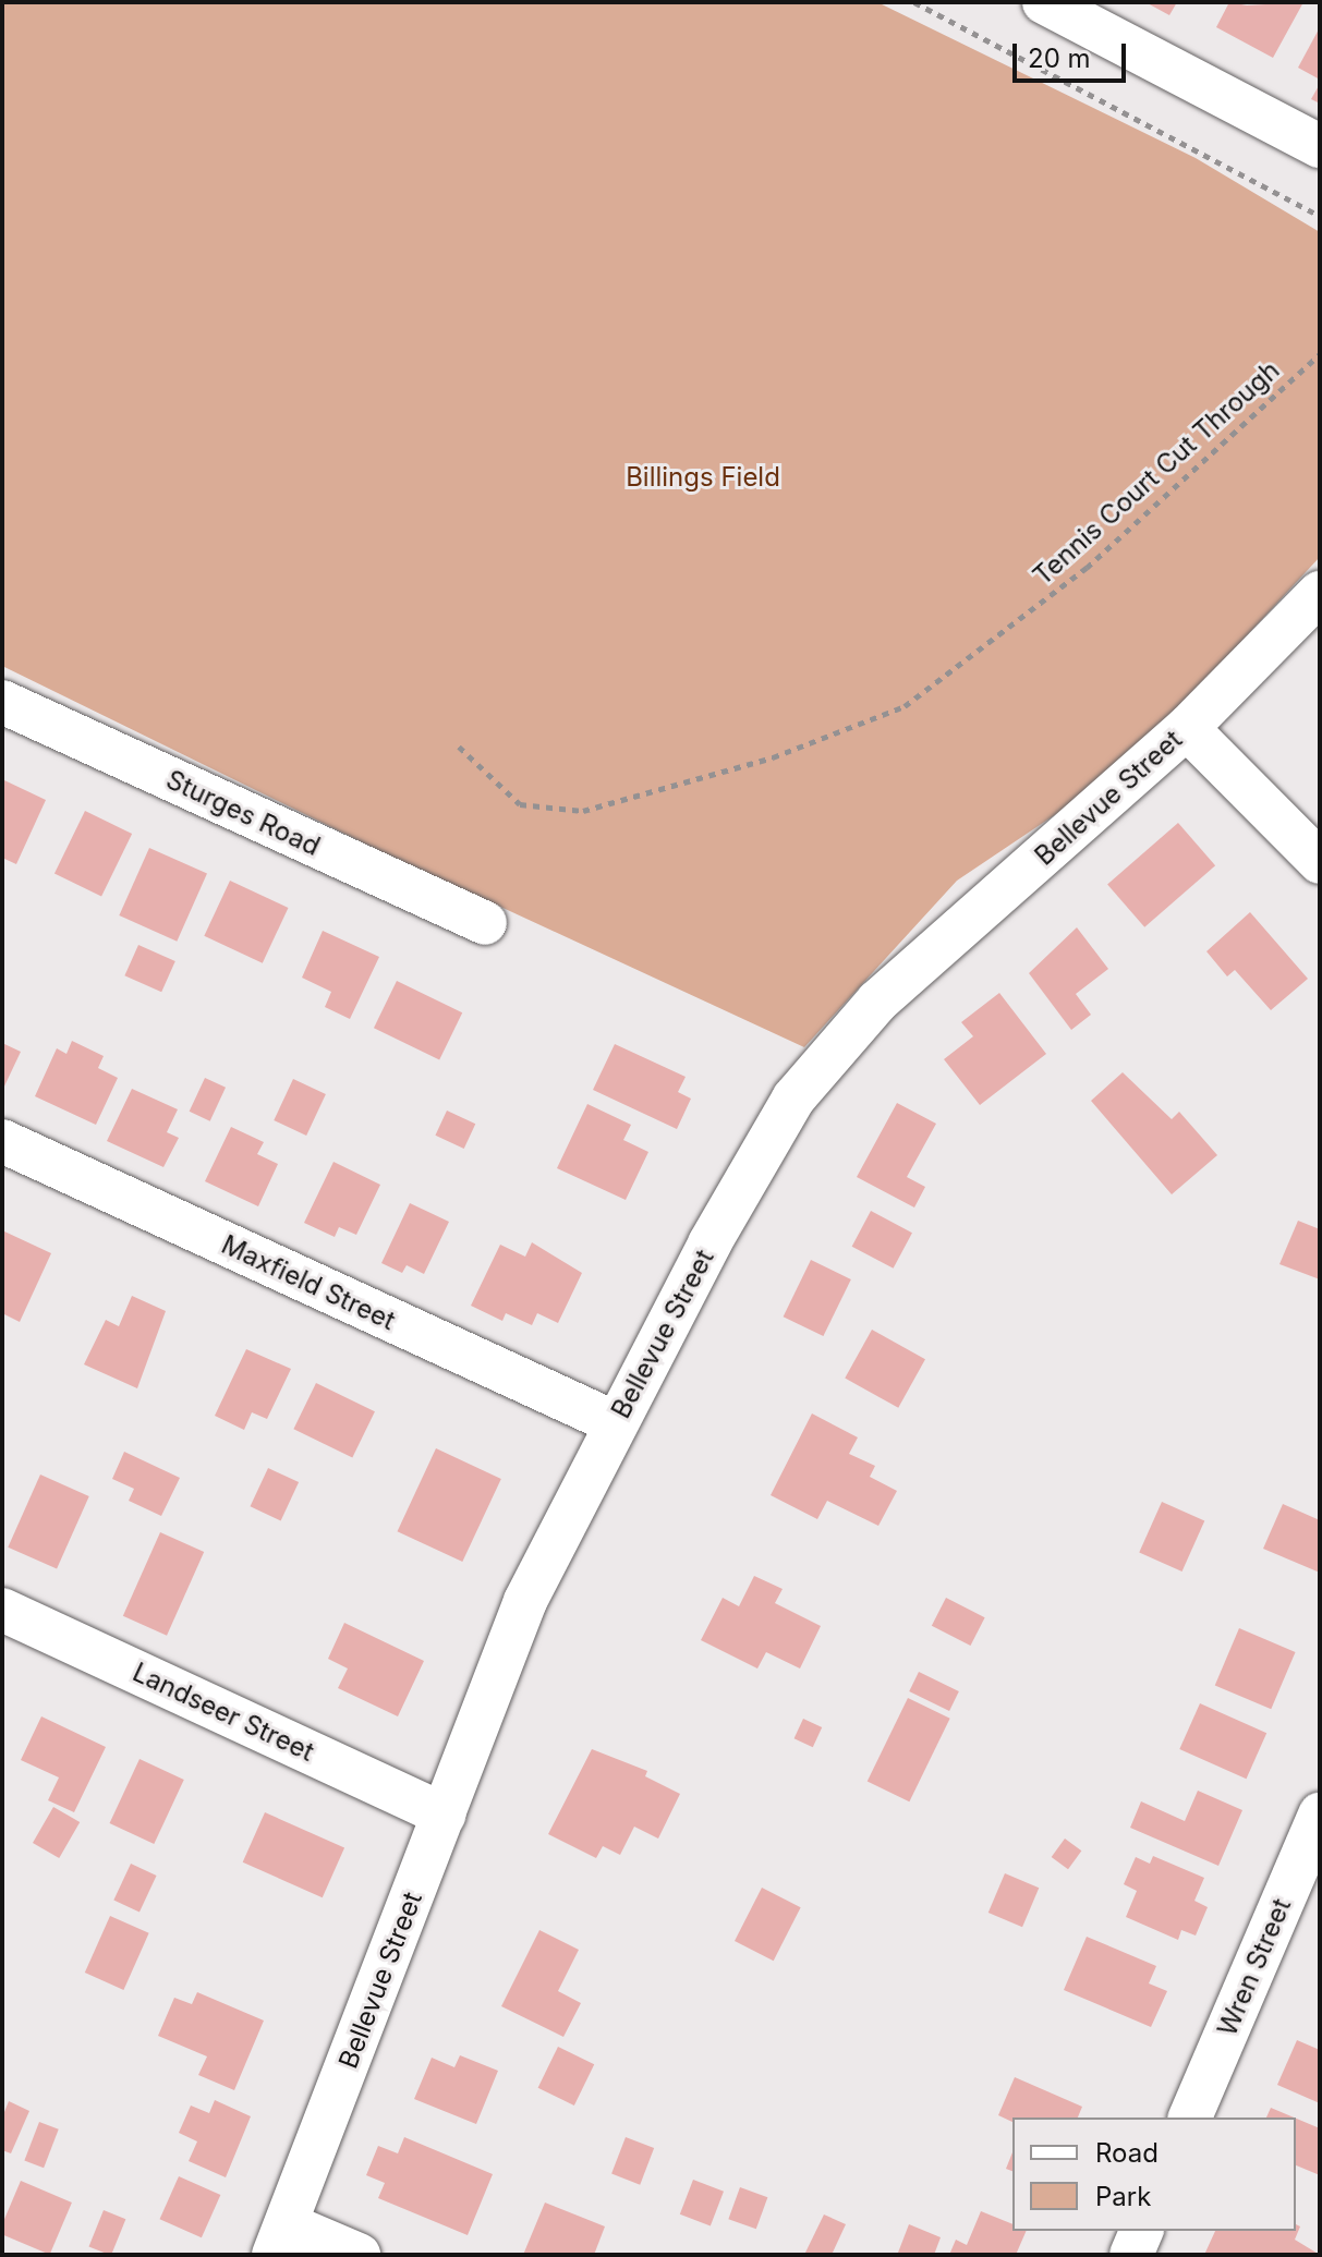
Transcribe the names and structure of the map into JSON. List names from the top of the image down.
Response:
{
  "streets": {
    "street": [
      "Bellevue Street",
      "Sturges Road",
      "Maxfield Street",
      "Landseer Street",
      "Wren Street"
    ],
    "path": ["Tennis Court Cut Through"]
  },
  "crossings": [
    ["Bellevue Street", "Maxfield Street"],
    ["Bellevue Street", "Landseer Street"]
  ],
  "parks": ["Billings Field"],
  "legend": ["Road", "Park"],
  "scale_bar": "20 m"
}
